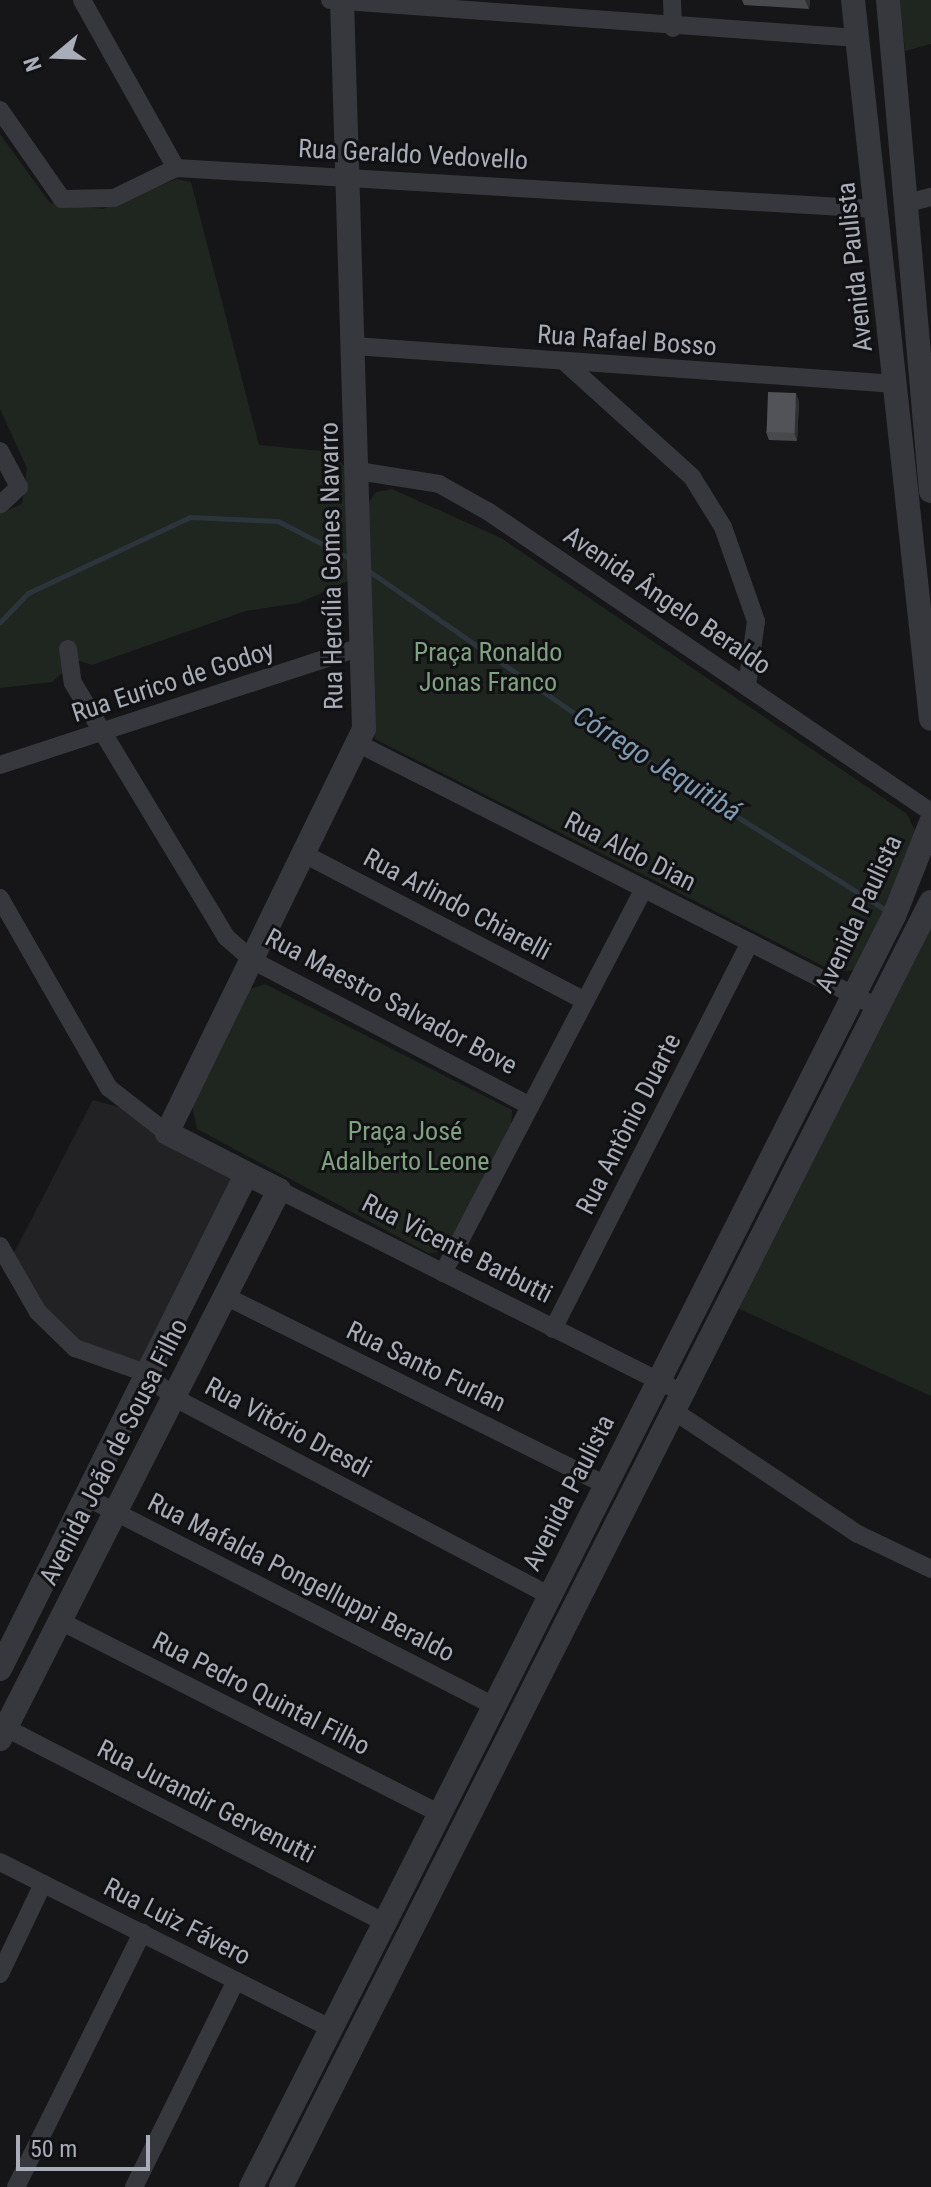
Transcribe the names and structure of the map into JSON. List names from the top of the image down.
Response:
{
  "streets": {
    "street": [
      "Rua Geraldo Vedovello",
      "Avenida Paulista",
      "Rua Rafael Bosso",
      "Rua Hercília Gomes Navarro",
      "Avenida Ângelo Beraldo",
      "Rua Eurico de Godoy",
      "Rua Aldo Dian",
      "Rua Arlindo Chiarelli",
      "Rua Maestro Salvador Bove",
      "Rua Antônio Duarte",
      "Rua Vicente Barbutti",
      "Rua Santo Furlan",
      "Rua Vitório Dresdi",
      "Avenida João de Sousa Filho",
      "Rua Mafalda Pongelluppi Beraldo",
      "Rua Pedro Quintal Filho",
      "Rua Jurandir Gervenutti",
      "Rua Luiz Fávero"
    ]
  },
  "crossings": [
    ["Rua Geraldo Vedovello", "Avenida Paulista"],
    ["Rua Geraldo Vedovello", "Rua Hercília Gomes Navarro"],
    ["Avenida Paulista", "Rua Rafael Bosso"],
    ["Avenida Paulista", "Rua Aldo Dian"],
    ["Avenida Paulista", "Rua Vicente Barbutti"],
    ["Avenida Paulista", "Rua Santo Furlan"],
    ["Avenida Paulista", "Rua Vitório Dresdi"],
    ["Avenida Paulista", "Rua Mafalda Pongelluppi Beraldo"],
    ["Avenida Paulista", "Rua Pedro Quintal Filho"],
    ["Avenida Paulista", "Rua Jurandir Gervenutti"],
    ["Avenida Paulista", "Rua Luiz Fávero"],
    ["Rua Rafael Bosso", "Rua Hercília Gomes Navarro"],
    ["Rua Hercília Gomes Navarro", "Avenida Ângelo Beraldo"],
    ["Rua Hercília Gomes Navarro", "Rua Eurico de Godoy"],
    ["Rua Hercília Gomes Navarro", "Rua Aldo Dian"],
    ["Rua Hercília Gomes Navarro", "Rua Arlindo Chiarelli"],
    ["Rua Hercília Gomes Navarro", "Rua Maestro Salvador Bove"],
    ["Rua Hercília Gomes Navarro", "Rua Vicente Barbutti"],
    ["Rua Eurico de Godoy", "Rua Maestro Salvador Bove"],
    ["Rua Aldo Dian", "Rua Antônio Duarte"],
    ["Rua Antônio Duarte", "Rua Vicente Barbutti"],
    ["Rua Vicente Barbutti", "Avenida João de Sousa Filho"],
    ["Rua Santo Furlan", "Avenida João de Sousa Filho"],
    ["Rua Vitório Dresdi", "Avenida João de Sousa Filho"],
    ["Avenida João de Sousa Filho", "Rua Mafalda Pongelluppi Beraldo"],
    ["Avenida João de Sousa Filho", "Rua Pedro Quintal Filho"],
    ["Avenida João de Sousa Filho", "Rua Jurandir Gervenutti"]
  ],
  "water": ["Córrego Jequitibá"],
  "parks": ["Praça Ronaldo Jonas Franco", "Praça José Adalberto Leone"],
  "scale_bar": "50 m",
  "north": "left"
}
